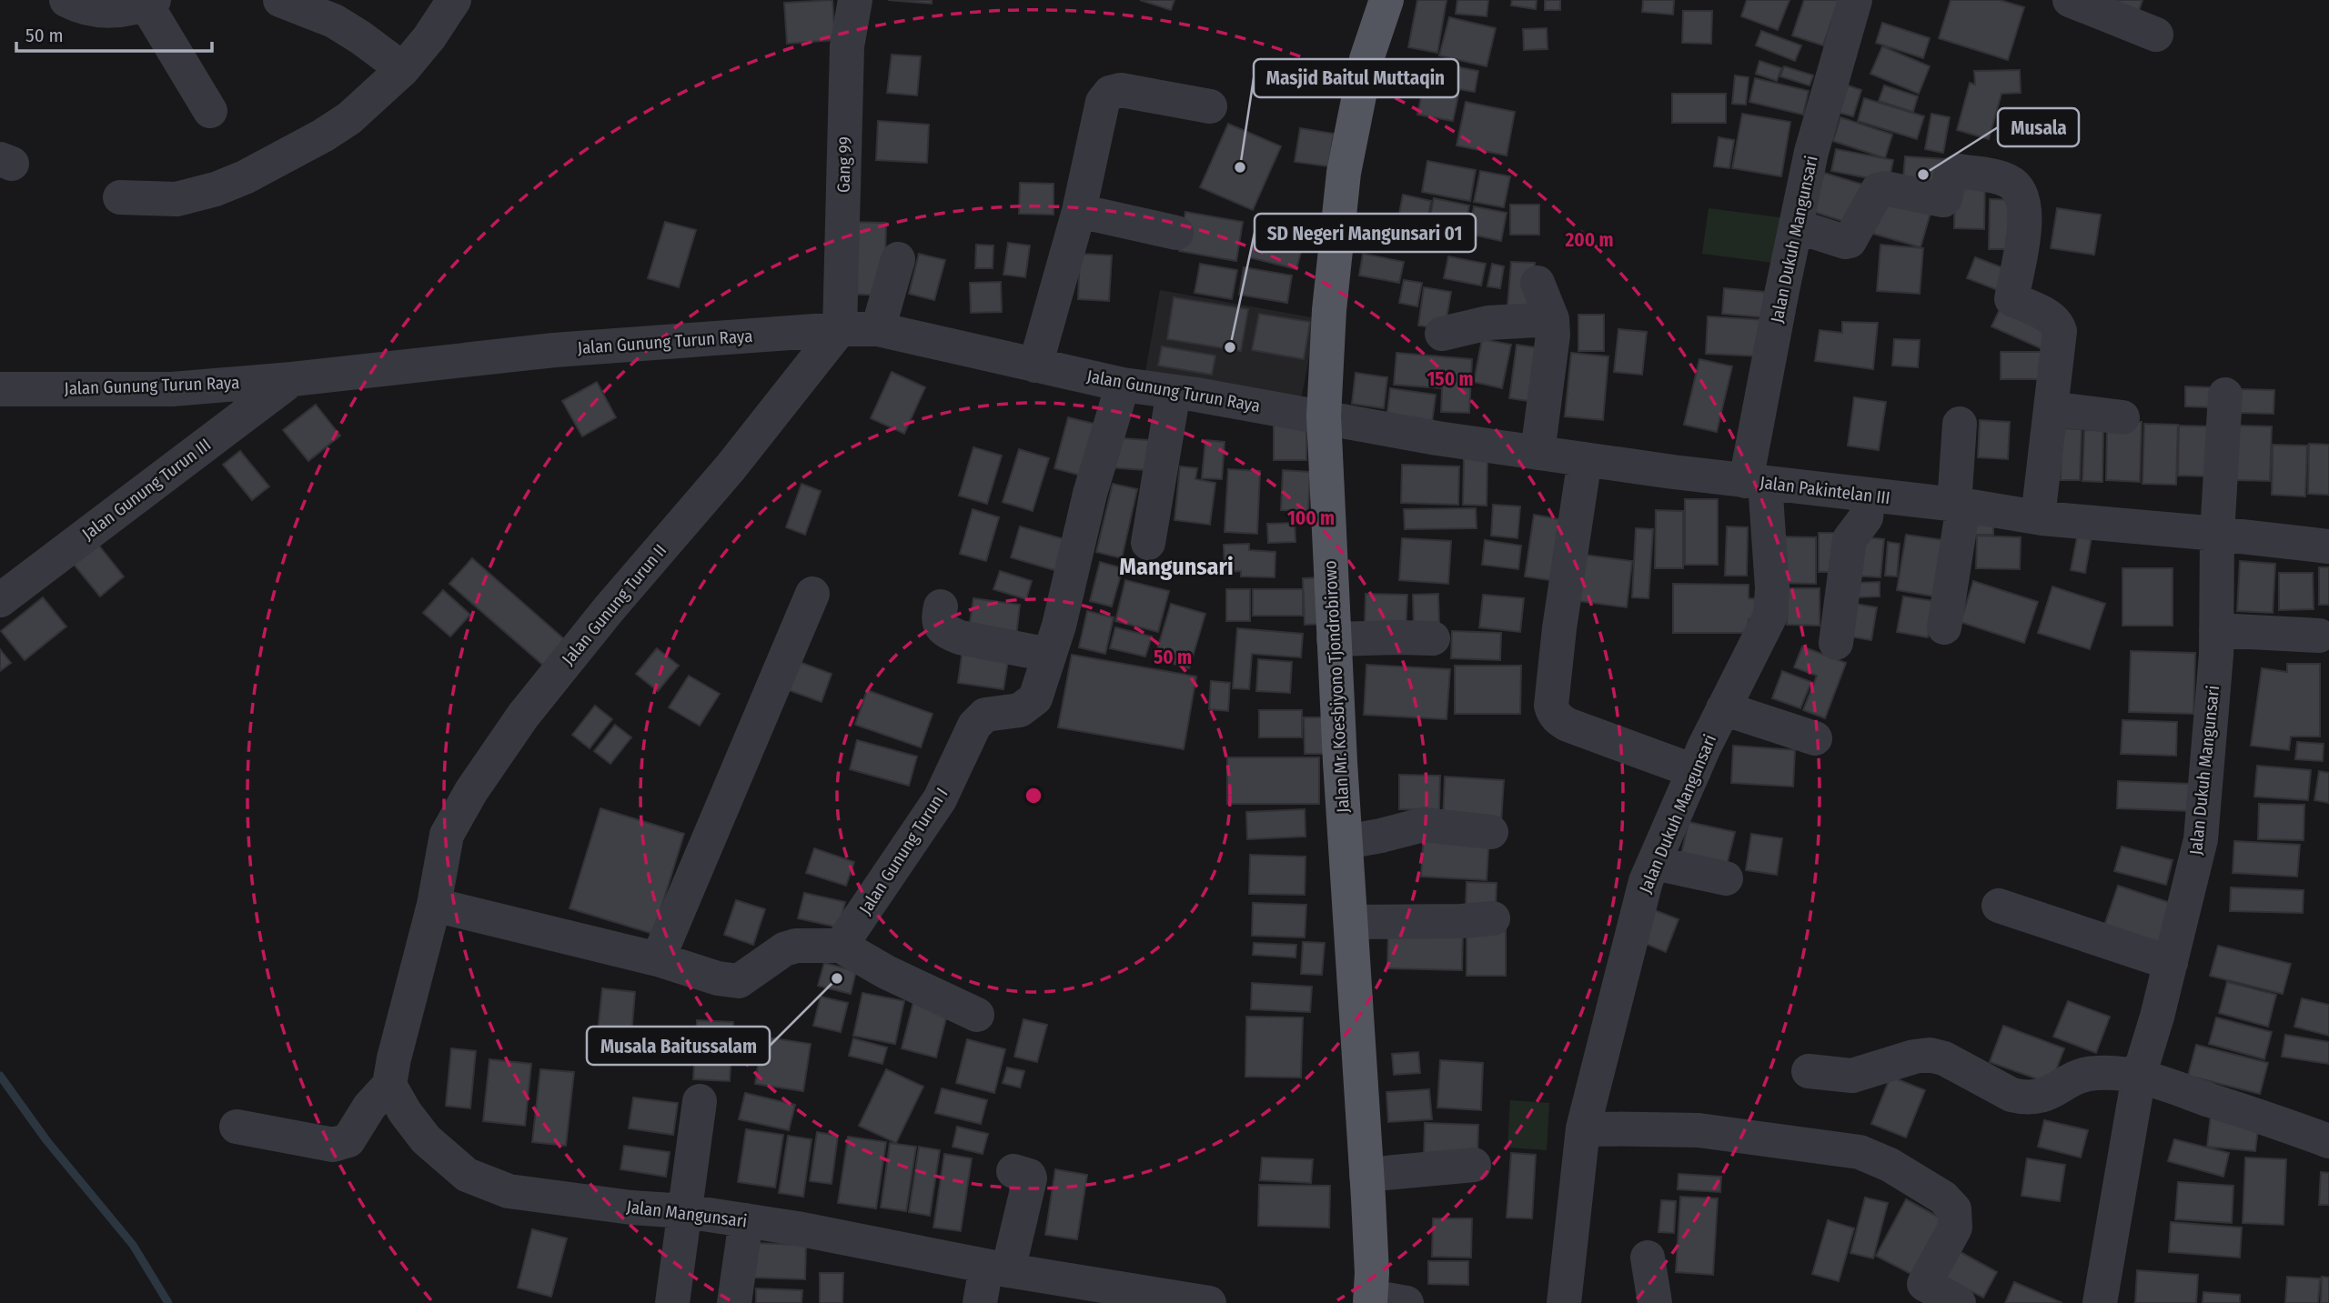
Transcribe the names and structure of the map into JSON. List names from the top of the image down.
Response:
{
  "streets": {
    "main road": ["Jalan Mr. Koesbiyono Tjondrobirowo"],
    "street": [
      "Gang 99",
      "Jalan Dukuh Mangunsari",
      "Jalan Gunung Turun Raya",
      "Jalan Gunung Turun III",
      "Jalan Pakintelan III",
      "Jalan Gunung Turun II",
      "Jalan Gunung Turun I",
      "Jalan Mangunsari"
    ]
  },
  "crossings": [
    ["Gang 99", "Jalan Gunung Turun Raya"],
    ["Gang 99", "Jalan Gunung Turun II"],
    ["Jalan Dukuh Mangunsari", "Jalan Pakintelan III"],
    ["Jalan Gunung Turun Raya", "Jalan Gunung Turun III"],
    ["Jalan Gunung Turun Raya", "Jalan Pakintelan III"],
    ["Jalan Gunung Turun Raya", "Jalan Gunung Turun II"],
    ["Jalan Gunung Turun Raya", "Jalan Mr. Koesbiyono Tjondrobirowo"],
    ["Jalan Gunung Turun Raya", "Jalan Gunung Turun I"],
    ["Jalan Pakintelan III", "Jalan Mr. Koesbiyono Tjondrobirowo"]
  ],
  "districts": ["Mangunsari"],
  "places": [
    "Masjid Baitul Muttaqin",
    "Musala",
    "SD Negeri Mangunsari 01",
    "Musala Baitussalam"
  ],
  "scale_bar": "50 m",
  "rings": [
    "200 m",
    "150 m",
    "100 m",
    "50 m"
  ]
}
